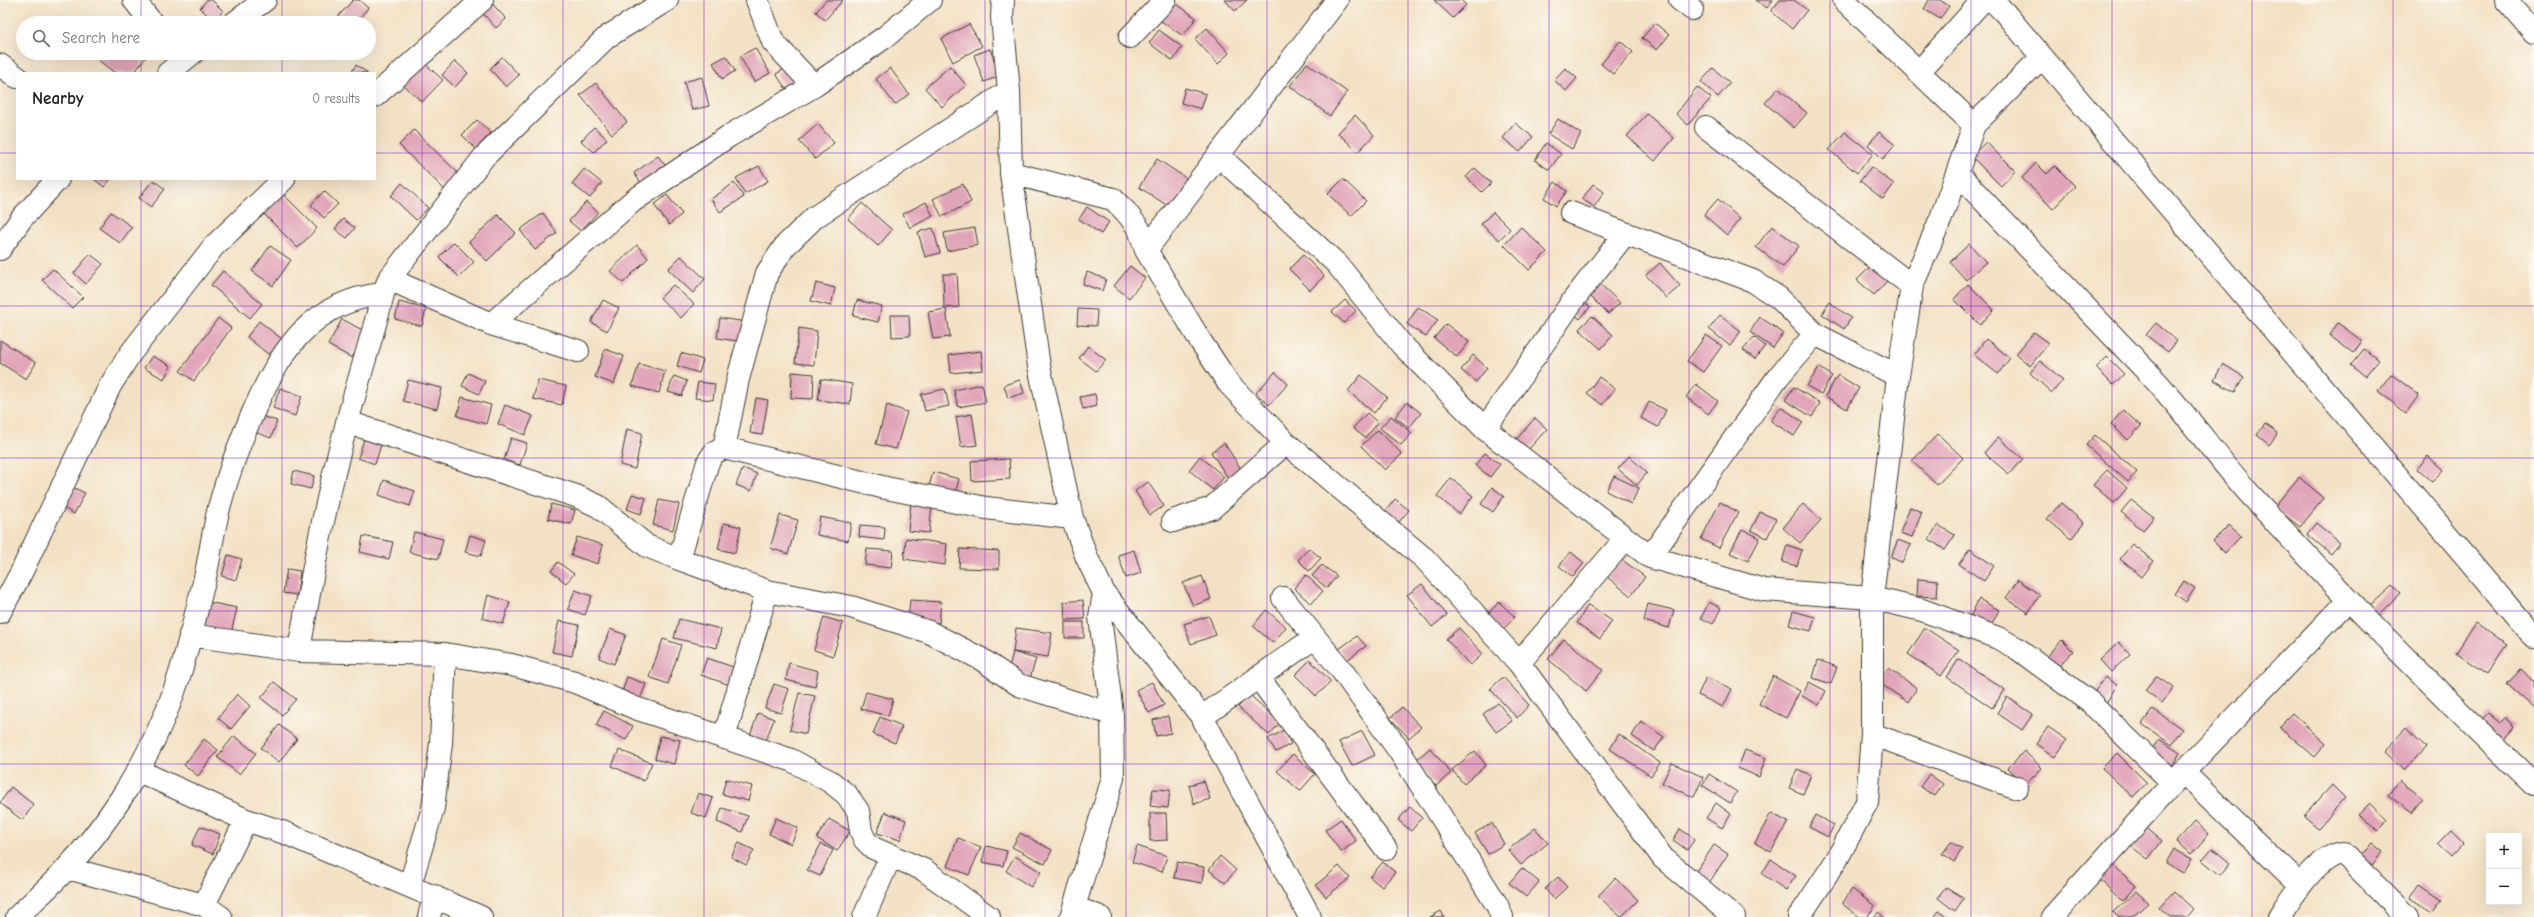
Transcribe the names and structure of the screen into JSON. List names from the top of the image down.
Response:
{
  "page": {
    "search": "Search here",
    "heading": ["Nearby", "0 results"],
    "map_buttons": ["+", "−"]
  }
}
